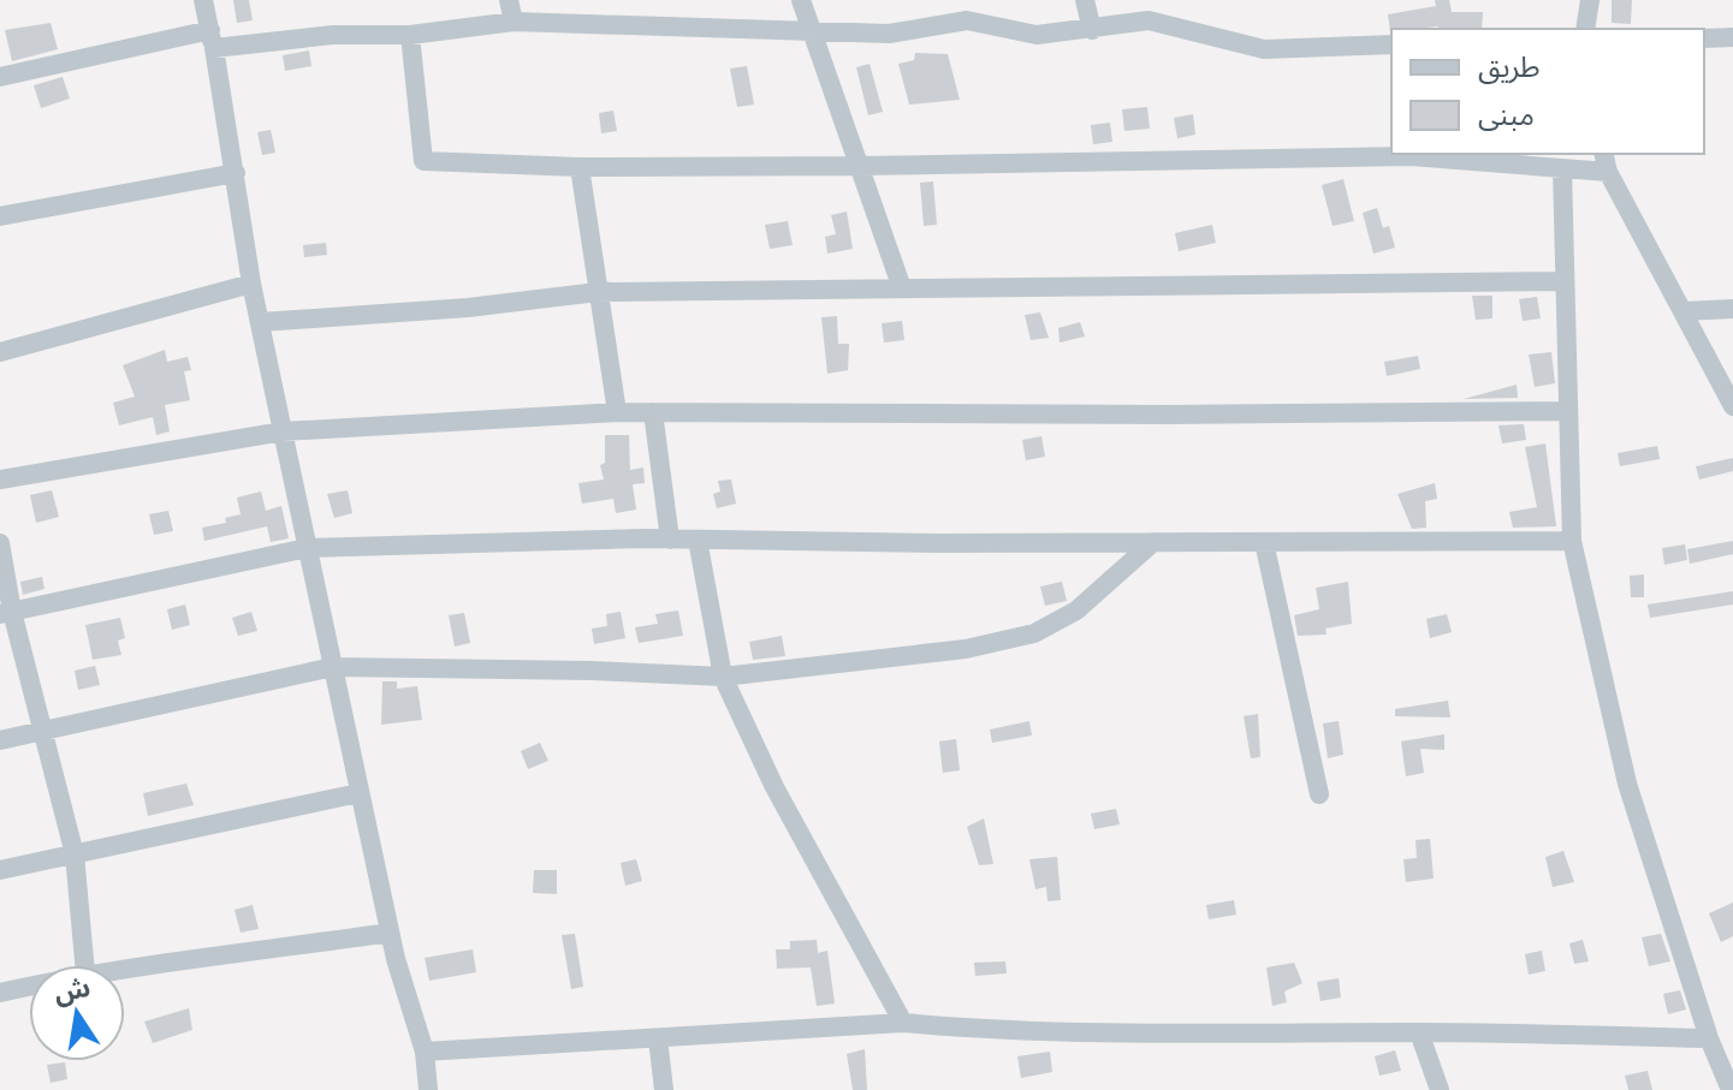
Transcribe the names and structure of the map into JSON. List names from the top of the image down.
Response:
{
  "legend": ["طريق", "مبنى"],
  "north": "top"
}
